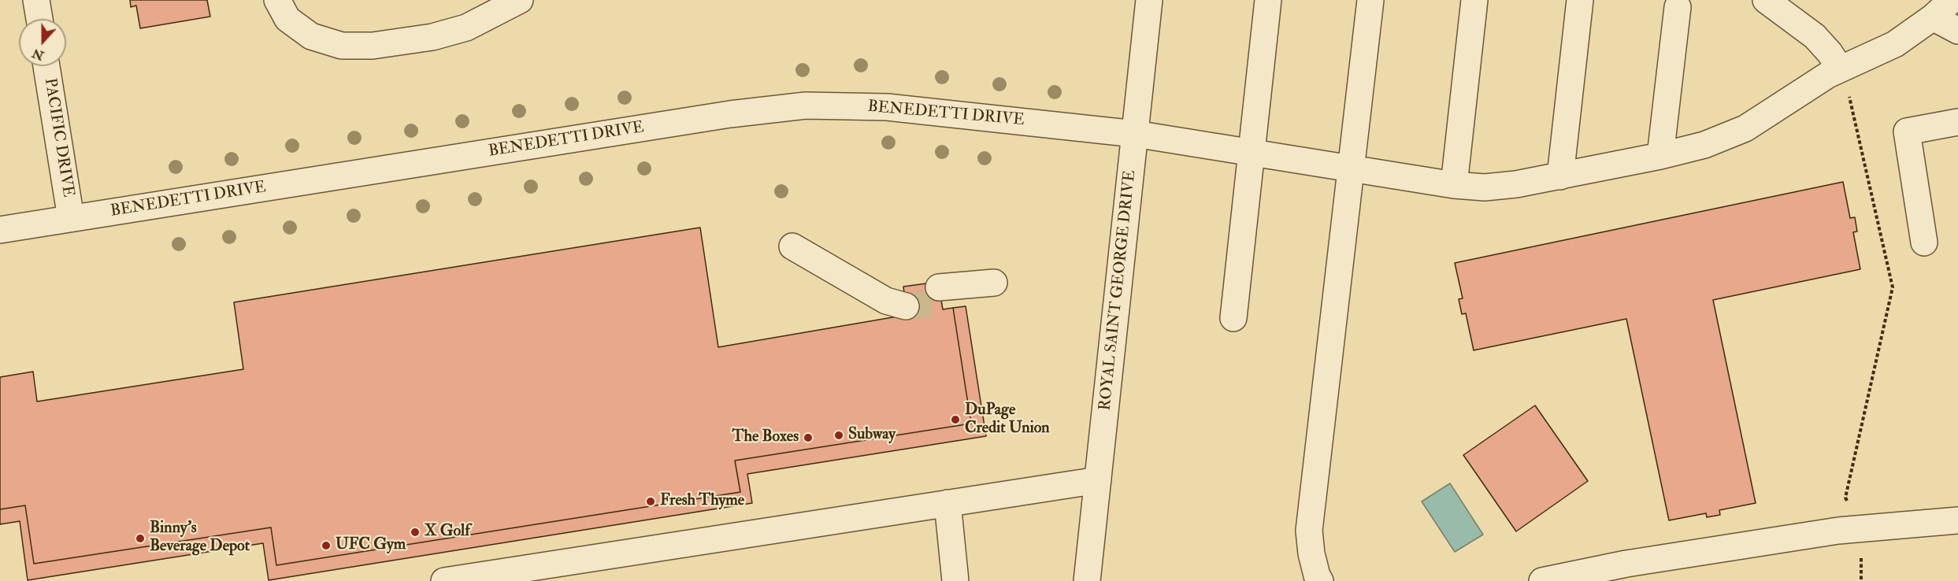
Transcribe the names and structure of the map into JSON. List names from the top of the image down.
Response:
{
  "streets": {
    "street": ["BENEDETTI DRIVE", "PACIFIC DRIVE", "ROYAL SAINT GEORGE DRIVE"]
  },
  "crossings": [
    ["BENEDETTI DRIVE", "PACIFIC DRIVE"],
    ["BENEDETTI DRIVE", "ROYAL SAINT GEORGE DRIVE"]
  ],
  "places": [
    "DuPage Credit Union",
    "Subway",
    "The Boxes",
    "Fresh Thyme",
    "X Golf",
    "Binny's Beverage Depot",
    "UFC Gym"
  ],
  "north": "bottom"
}
